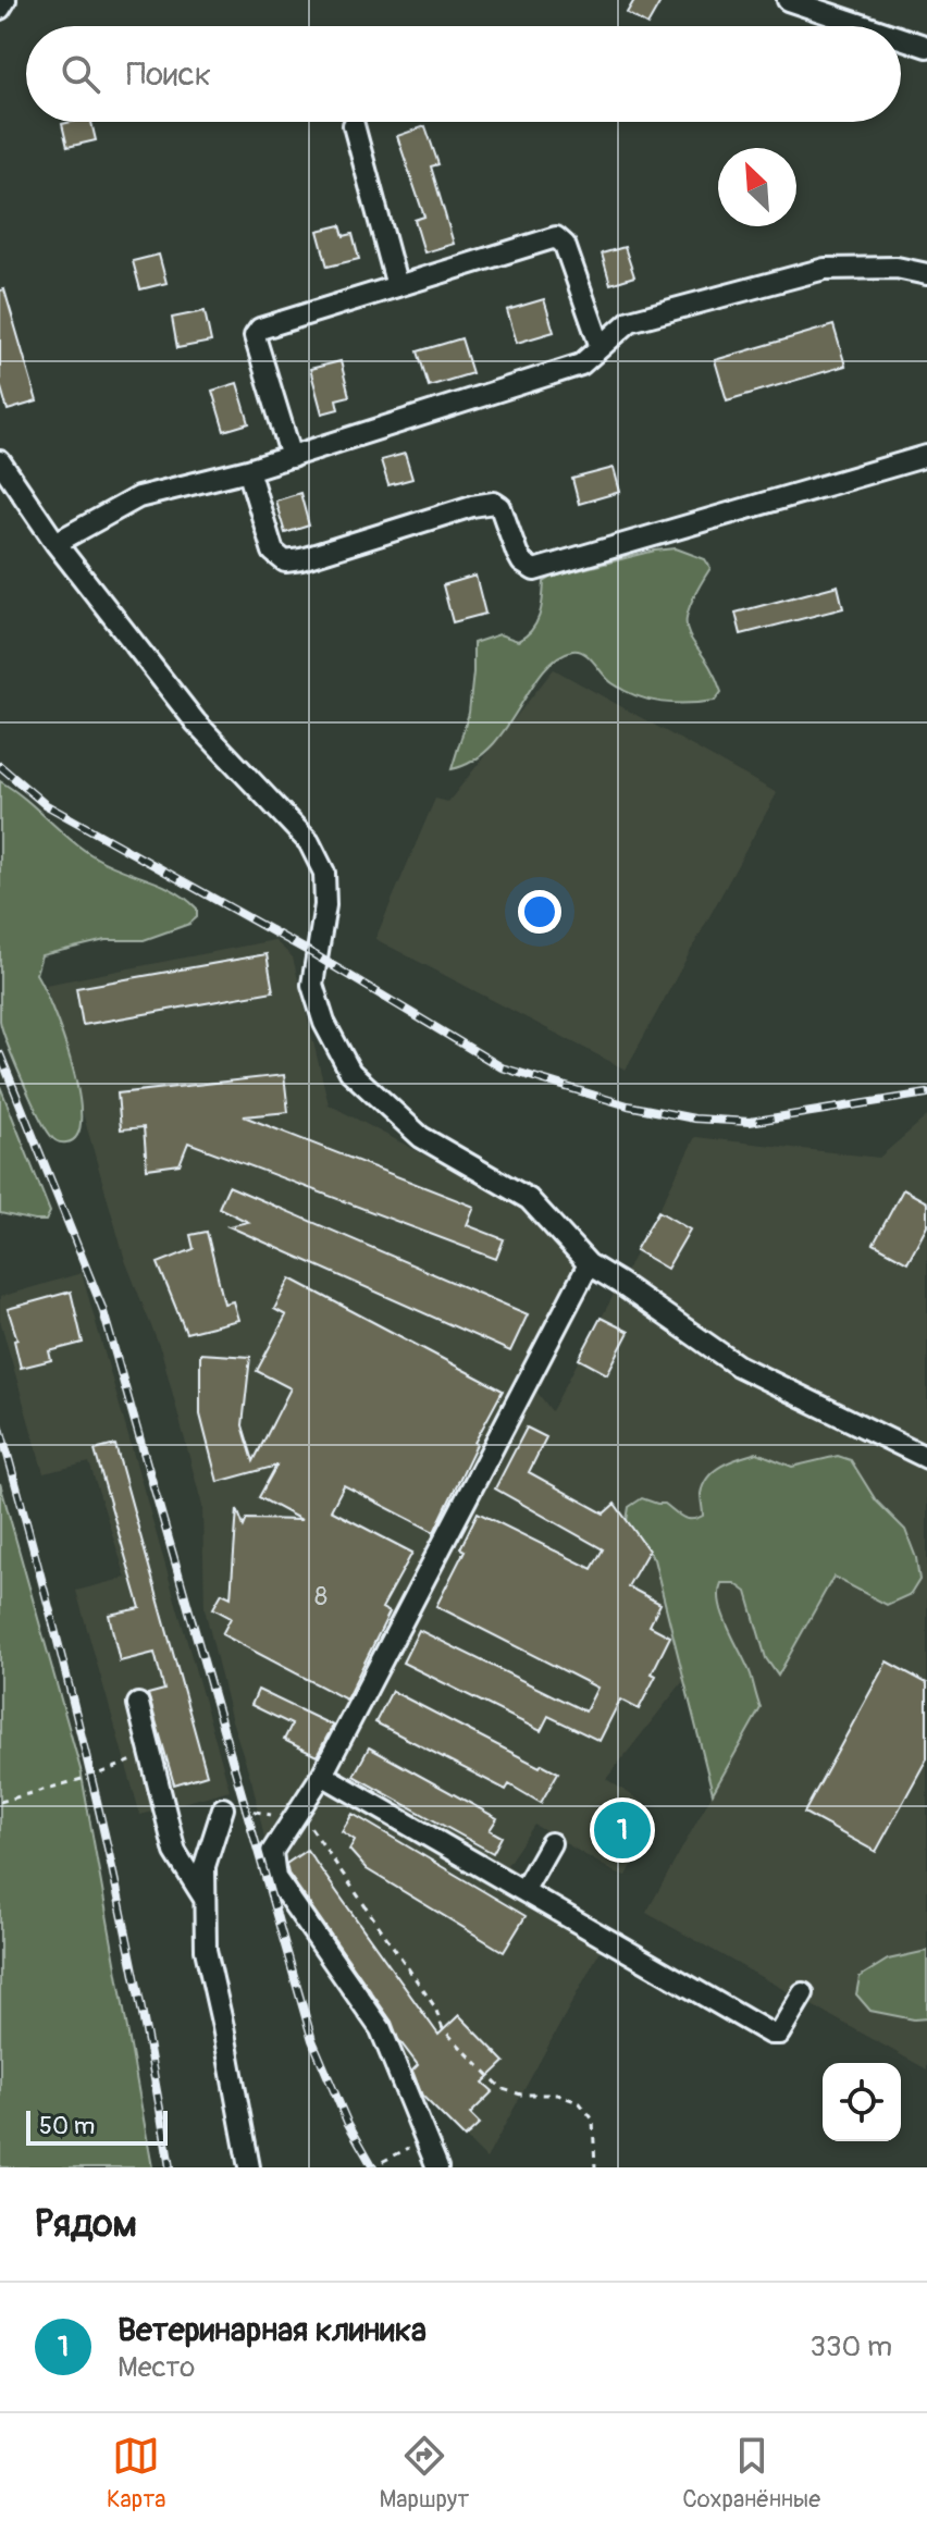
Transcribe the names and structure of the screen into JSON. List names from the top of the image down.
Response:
{
  "house_numbers": ["8"],
  "scale_bar": "50 m",
  "north": "top left",
  "page": {
    "search": "Поиск",
    "pins": "1",
    "scale": "50 m",
    "heading": "Рядом",
    "list": [
      {
        "mark": "1",
        "name": "Ветеринарная клиника",
        "note": "Место",
        "value": "330 m"
      }
    ],
    "nav": ["Карта", "Маршрут", "Сохранённые"]
  }
}
